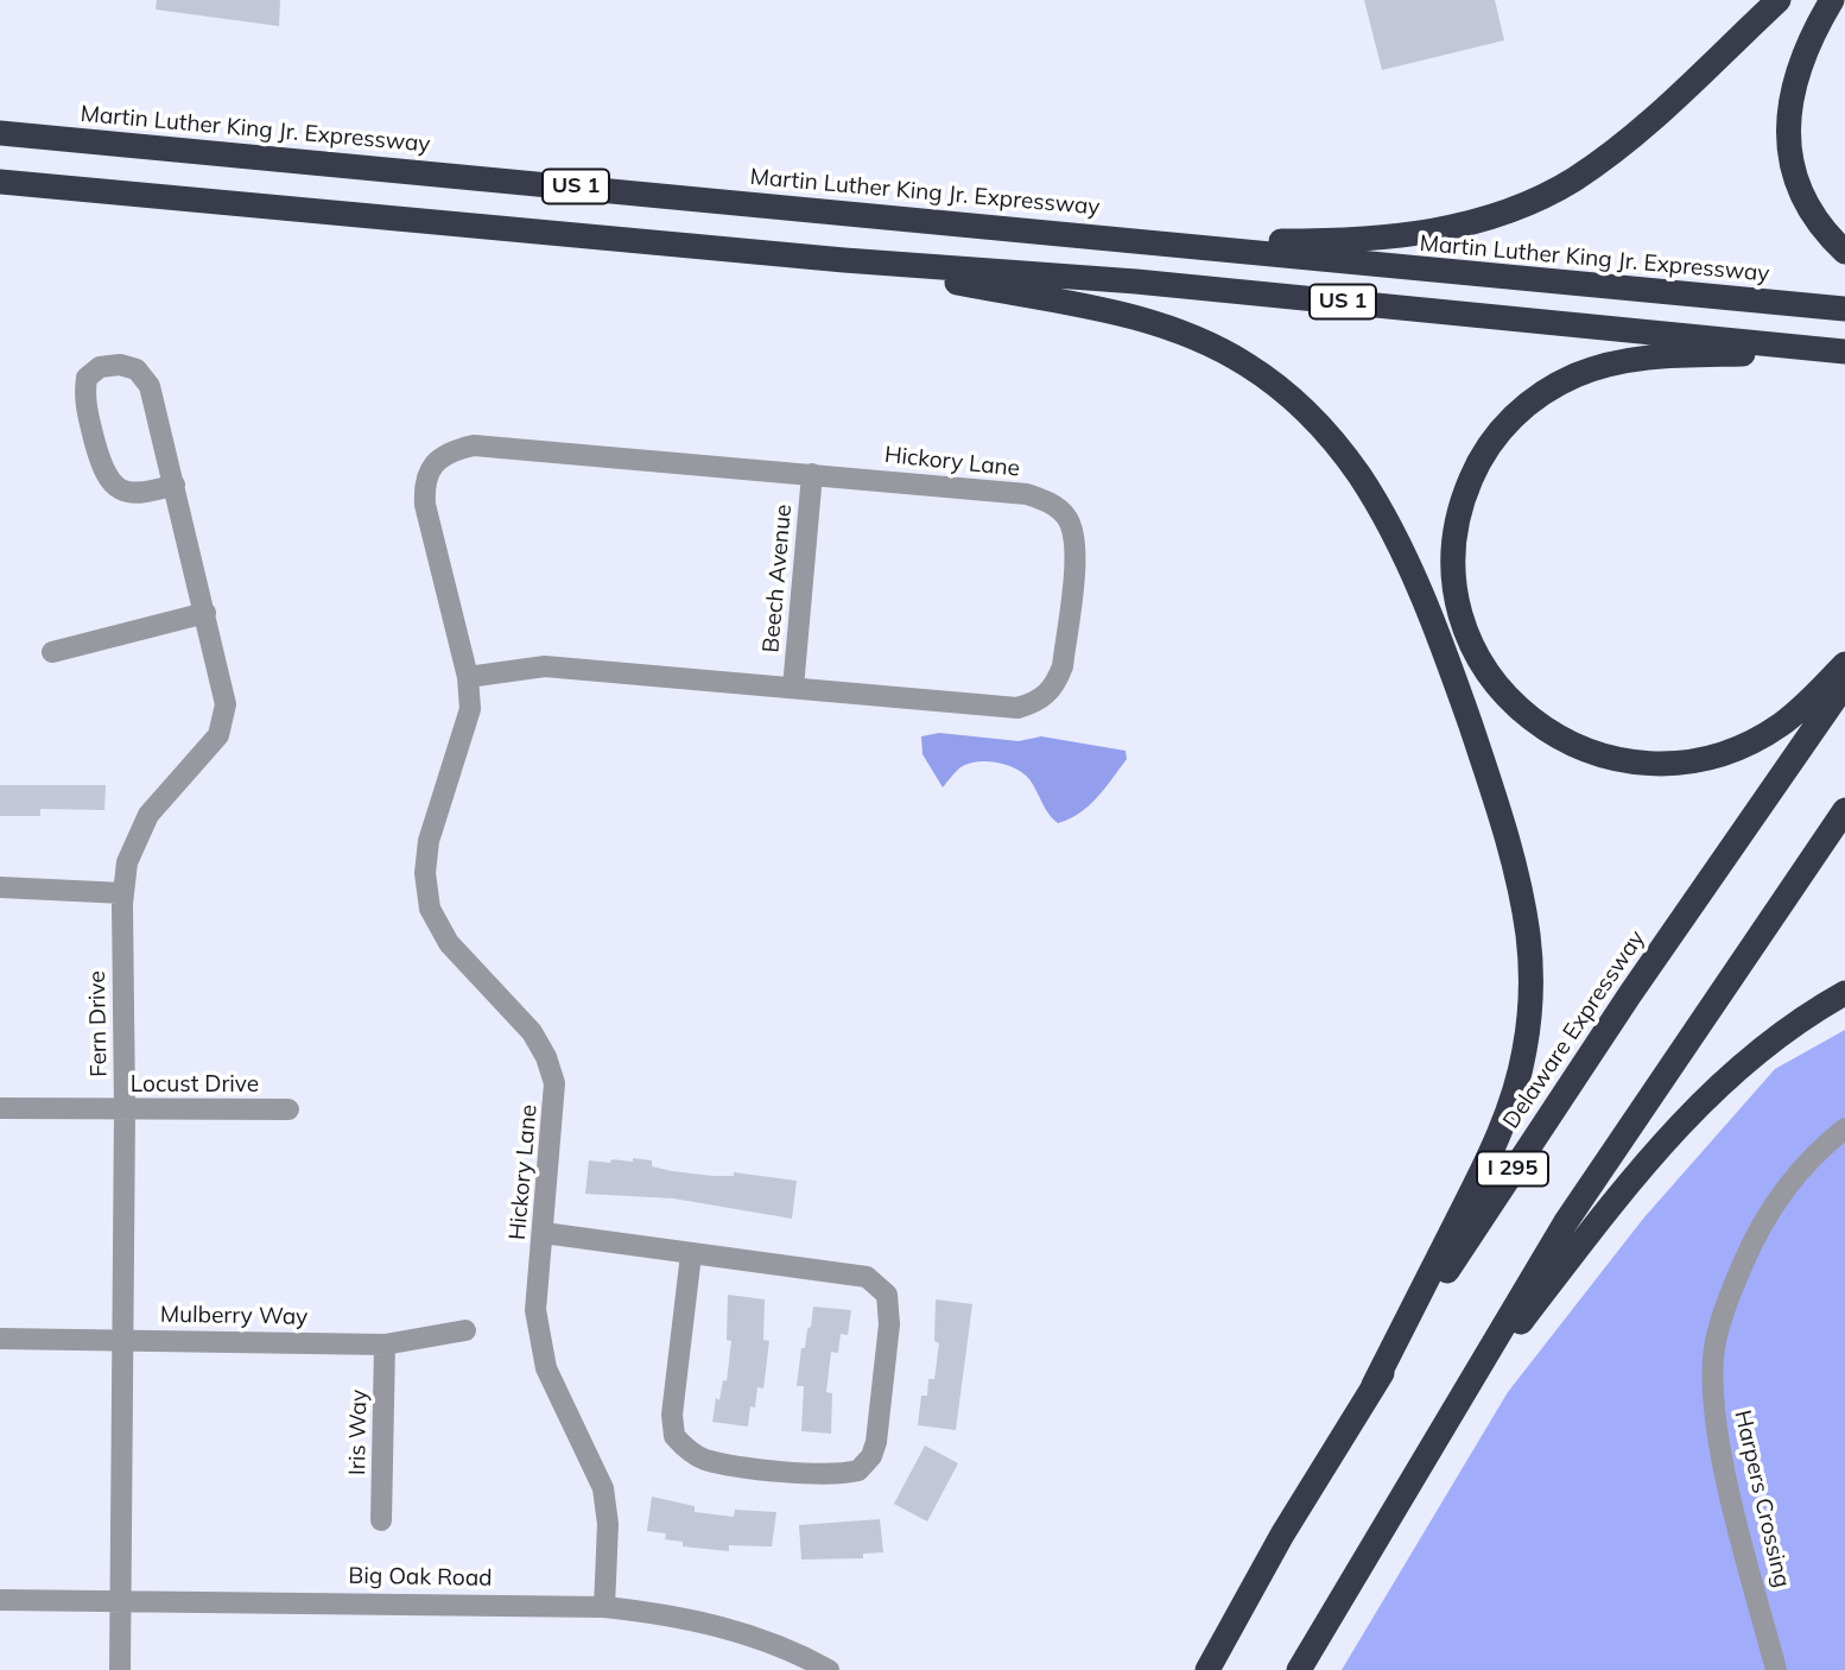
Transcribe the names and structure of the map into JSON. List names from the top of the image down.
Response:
{
  "streets": {
    "highway": [
      "Martin Luther King Jr. Expressway",
      "US 1",
      "Delaware Expressway",
      "I 295"
    ],
    "street": [
      "Hickory Lane",
      "Beech Avenue",
      "Fern Drive",
      "Locust Drive",
      "Mulberry Way",
      "Iris Way",
      "Harpers Crossing",
      "Big Oak Road"
    ]
  },
  "crossings": [
    ["Hickory Lane", "Beech Avenue"],
    ["Hickory Lane", "Big Oak Road"],
    ["Fern Drive", "Locust Drive"],
    ["Fern Drive", "Mulberry Way"],
    ["Fern Drive", "Big Oak Road"],
    ["Mulberry Way", "Iris Way"]
  ]
}
